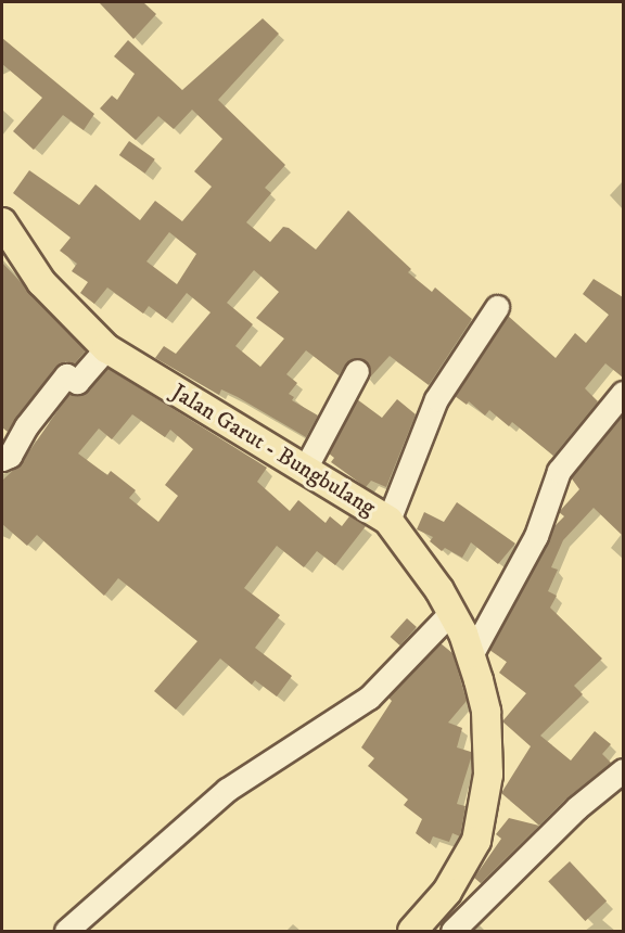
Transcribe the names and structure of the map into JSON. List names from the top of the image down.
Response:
{
  "streets": {
    "main road": ["Jalan Garut - Bungbulang"]
  }
}
